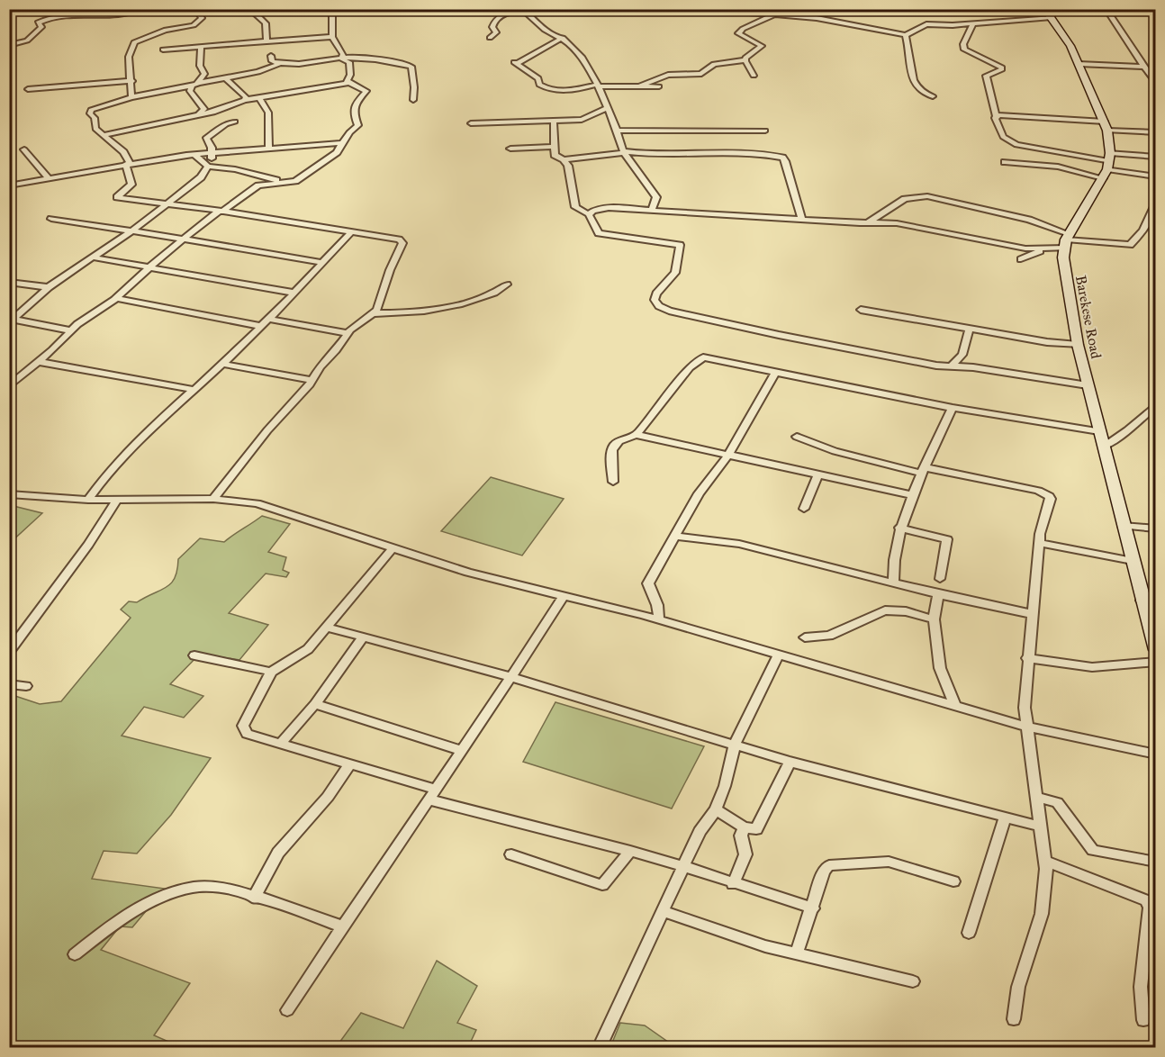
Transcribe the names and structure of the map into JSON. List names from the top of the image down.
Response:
{
  "streets": {
    "main road": ["Barekese Road"]
  }
}
